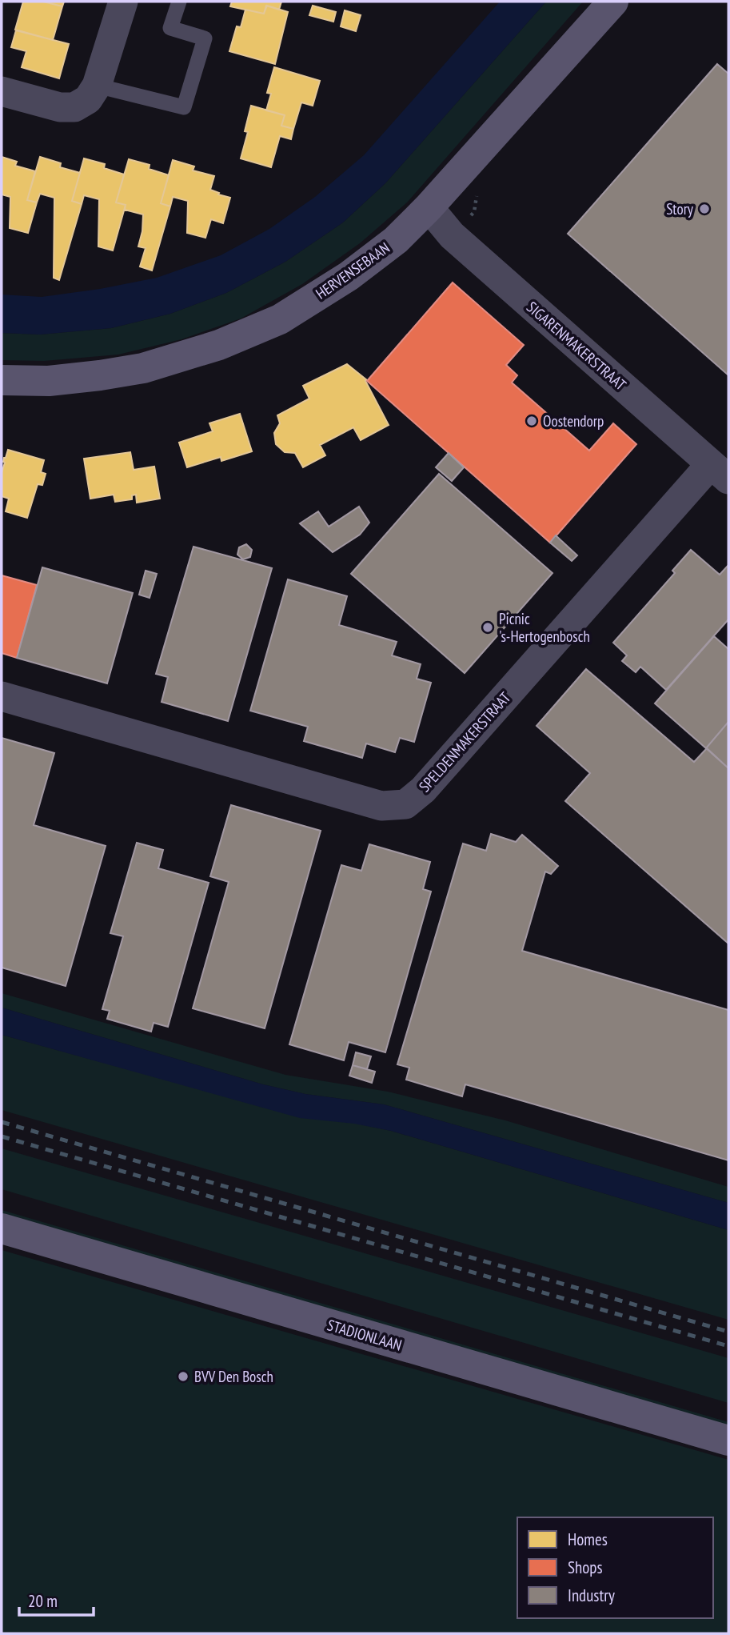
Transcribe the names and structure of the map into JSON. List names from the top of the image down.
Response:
{
  "streets": {
    "main road": ["HERVENSEBAAN", "STADIONLAAN"],
    "street": ["SIGARENMAKERSTRAAT", "SPELDENMAKERSTRAAT"]
  },
  "crossings": [
    ["HERVENSEBAAN", "SIGARENMAKERSTRAAT"],
    ["SIGARENMAKERSTRAAT", "SPELDENMAKERSTRAAT"]
  ],
  "places": [
    "Story",
    "Oostendorp",
    "Picnic 's-Hertogenbosch",
    "BVV Den Bosch"
  ],
  "legend": ["Homes", "Shops", "Industry"],
  "scale_bar": "20 m"
}
